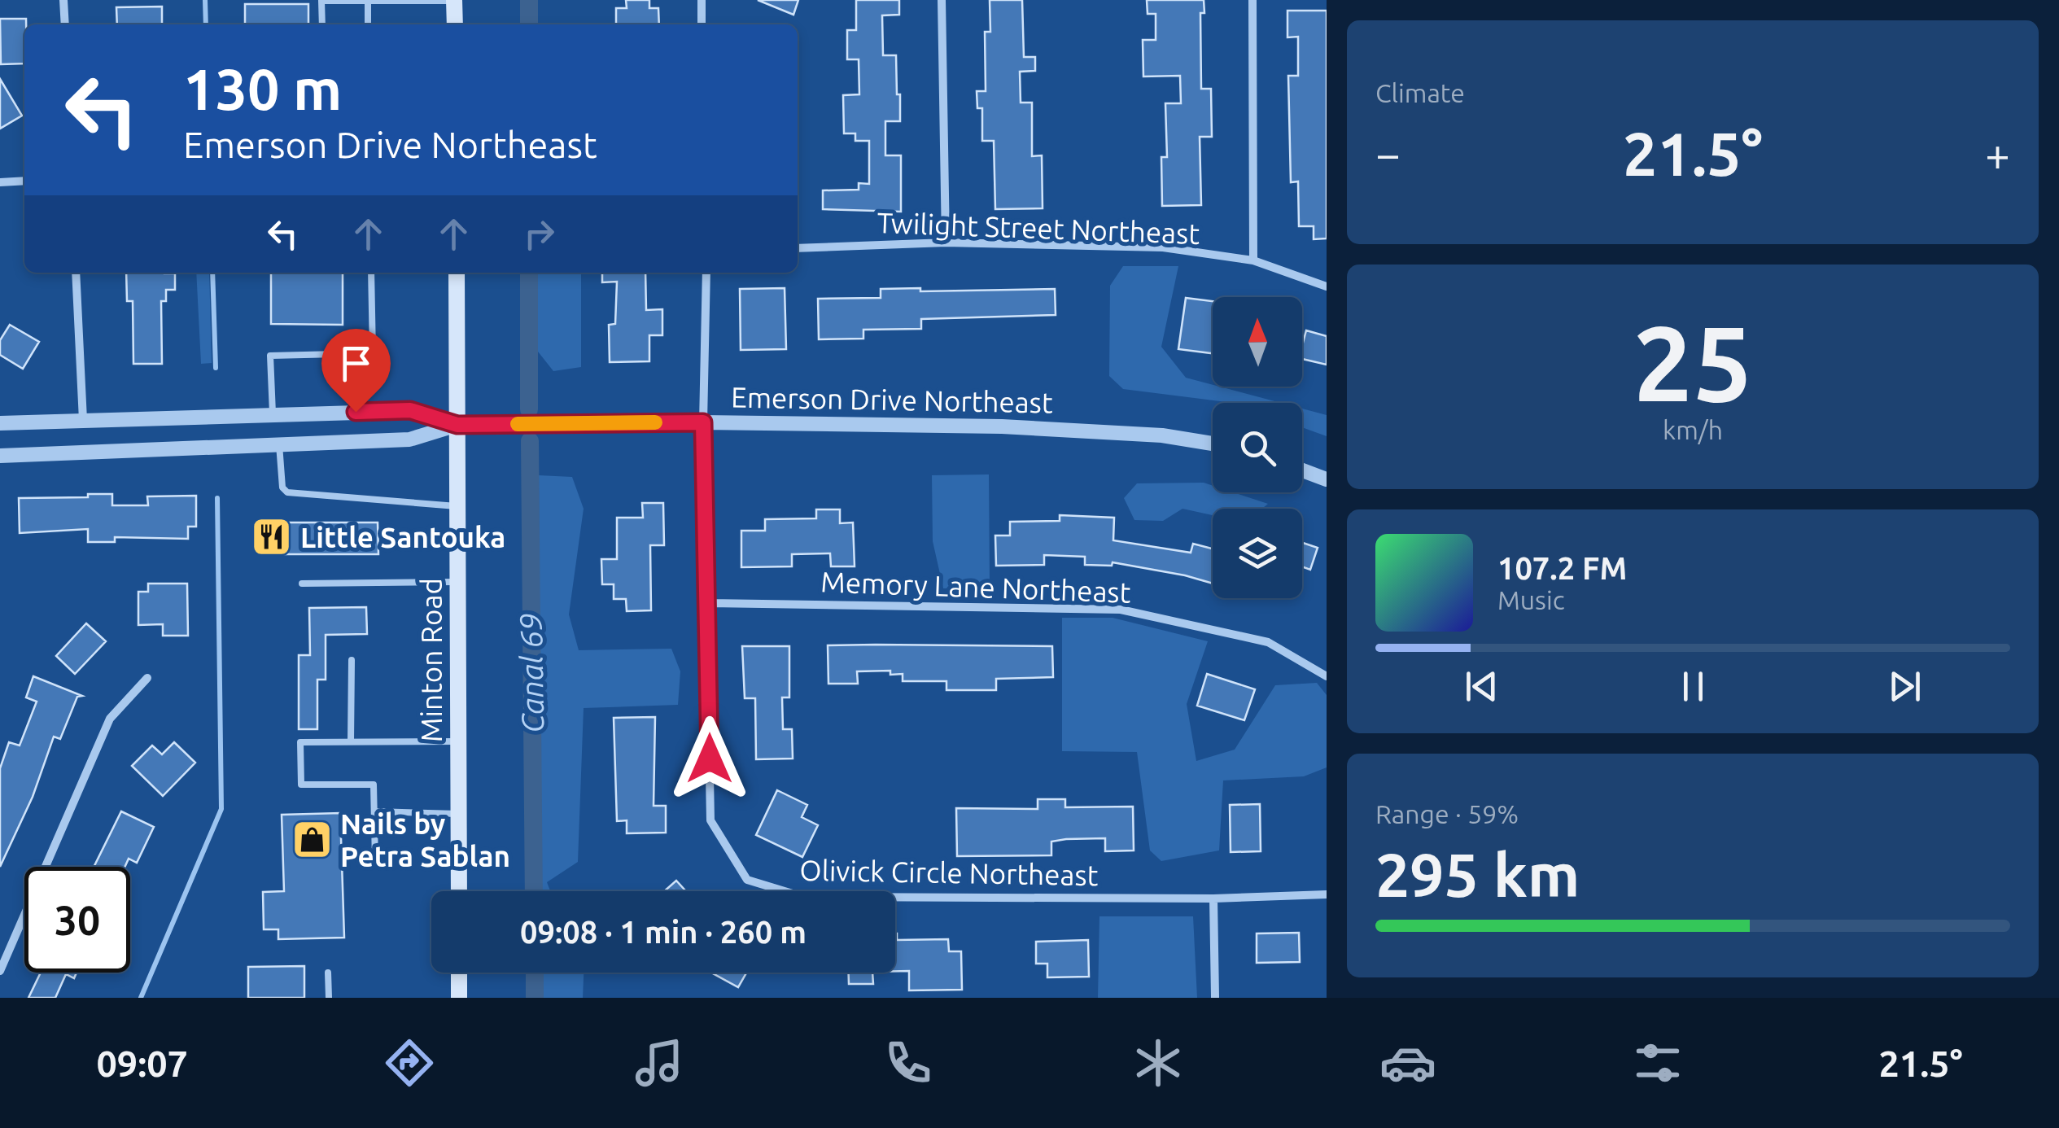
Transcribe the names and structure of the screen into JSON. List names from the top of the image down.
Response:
{
  "streets": {
    "main road": ["Minton Road"],
    "street": [
      "Twilight Street Northeast",
      "Emerson Drive Northeast",
      "Memory Lane Northeast",
      "Olivick Circle Northeast"
    ]
  },
  "crossings": [
    ["Emerson Drive Northeast", "Minton Road"],
    ["Emerson Drive Northeast", "Olivick Circle Northeast"],
    ["Memory Lane Northeast", "Olivick Circle Northeast"]
  ],
  "water": ["Canal 69"],
  "places": {
    "restaurant": ["Little Santouka"],
    "shop": ["Nails by Petra Sablan"]
  },
  "north": "top",
  "page": {
    "tile": [
      "Climate",
      ["25", "km/h"],
      ["Range · 59%", "295 km"]
    ],
    "turn": ["130 m", "Emerson Drive Northeast"],
    "heat": ["−", "21.5°", "+"],
    "song": ["107.2 FM", "Music"],
    "limit": "30",
    "trip": "09:08 · 1 min · 260 m",
    "tabs": ["09:07", "21.5°"]
  }
}
